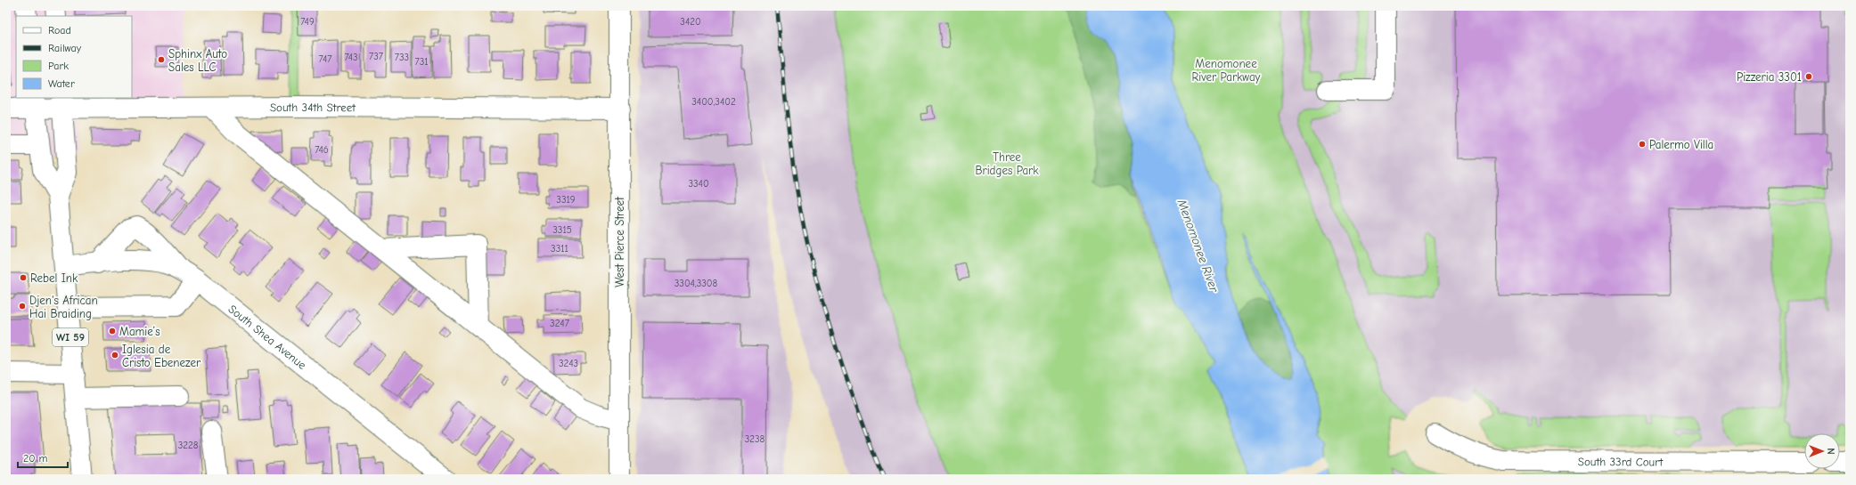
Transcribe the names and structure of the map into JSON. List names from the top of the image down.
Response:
{
  "streets": {
    "street": [
      "South 34th Street",
      "West Pierce Street",
      "South Shea Avenue",
      "WI 59",
      "South 33rd Court"
    ]
  },
  "crossings": [
    ["South 34th Street", "West Pierce Street"],
    ["South 34th Street", "WI 59"],
    ["South Shea Avenue", "WI 59"]
  ],
  "water": ["Menomonee River"],
  "parks": ["Menomonee River Parkway", "Three Bridges Park"],
  "places": [
    "Sphinx Auto Sales LLC",
    "Pizzeria 3301",
    "Palermo Villa",
    "Rebel Ink",
    "Djen's African Hai Braiding",
    "Mamie’s",
    "Iglesia de Cristo Ebenezer"
  ],
  "house_numbers": [
    "749",
    "3420",
    "737",
    "743",
    "733",
    "747",
    "731",
    "3400,3402",
    "746",
    "3340",
    "3319",
    "3315",
    "3311",
    "3304,3308",
    "3247",
    "3243",
    "3238",
    "3228"
  ],
  "legend": [
    "Road",
    "Railway",
    "Park",
    "Water"
  ],
  "scale_bar": "20 m",
  "north": "right"
}
